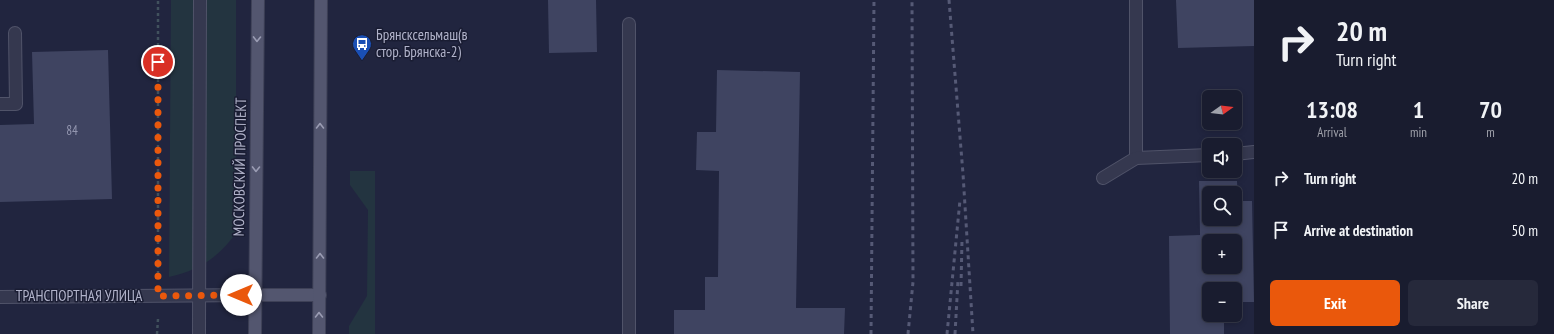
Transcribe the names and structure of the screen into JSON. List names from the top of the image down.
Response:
{
  "streets": {
    "main road": ["МОСКОВСКИЙ ПРОСПЕКТ"],
    "street": ["ТРАНСПОРТНАЯ УЛИЦА"]
  },
  "crossings": [
    ["МОСКОВСКИЙ ПРОСПЕКТ", "ТРАНСПОРТНАЯ УЛИЦА"]
  ],
  "places": {
    "bus stop": ["Брянсксельмаш(в стор. Брянска-2)"]
  },
  "house_numbers": ["84"],
  "north": "right",
  "page": {
    "turn": ["20 m", "Turn right"],
    "eta": [
      "13:08",
      "Arrival",
      "1",
      "min",
      "70",
      "m"
    ],
    "map_buttons": ["+", "−"],
    "list": [
      {
        "name": "Turn right",
        "value": "20 m"
      },
      {
        "name": "Arrive at destination",
        "value": "50 m"
      }
    ],
    "buttons": ["Exit", "Share"]
  }
}
